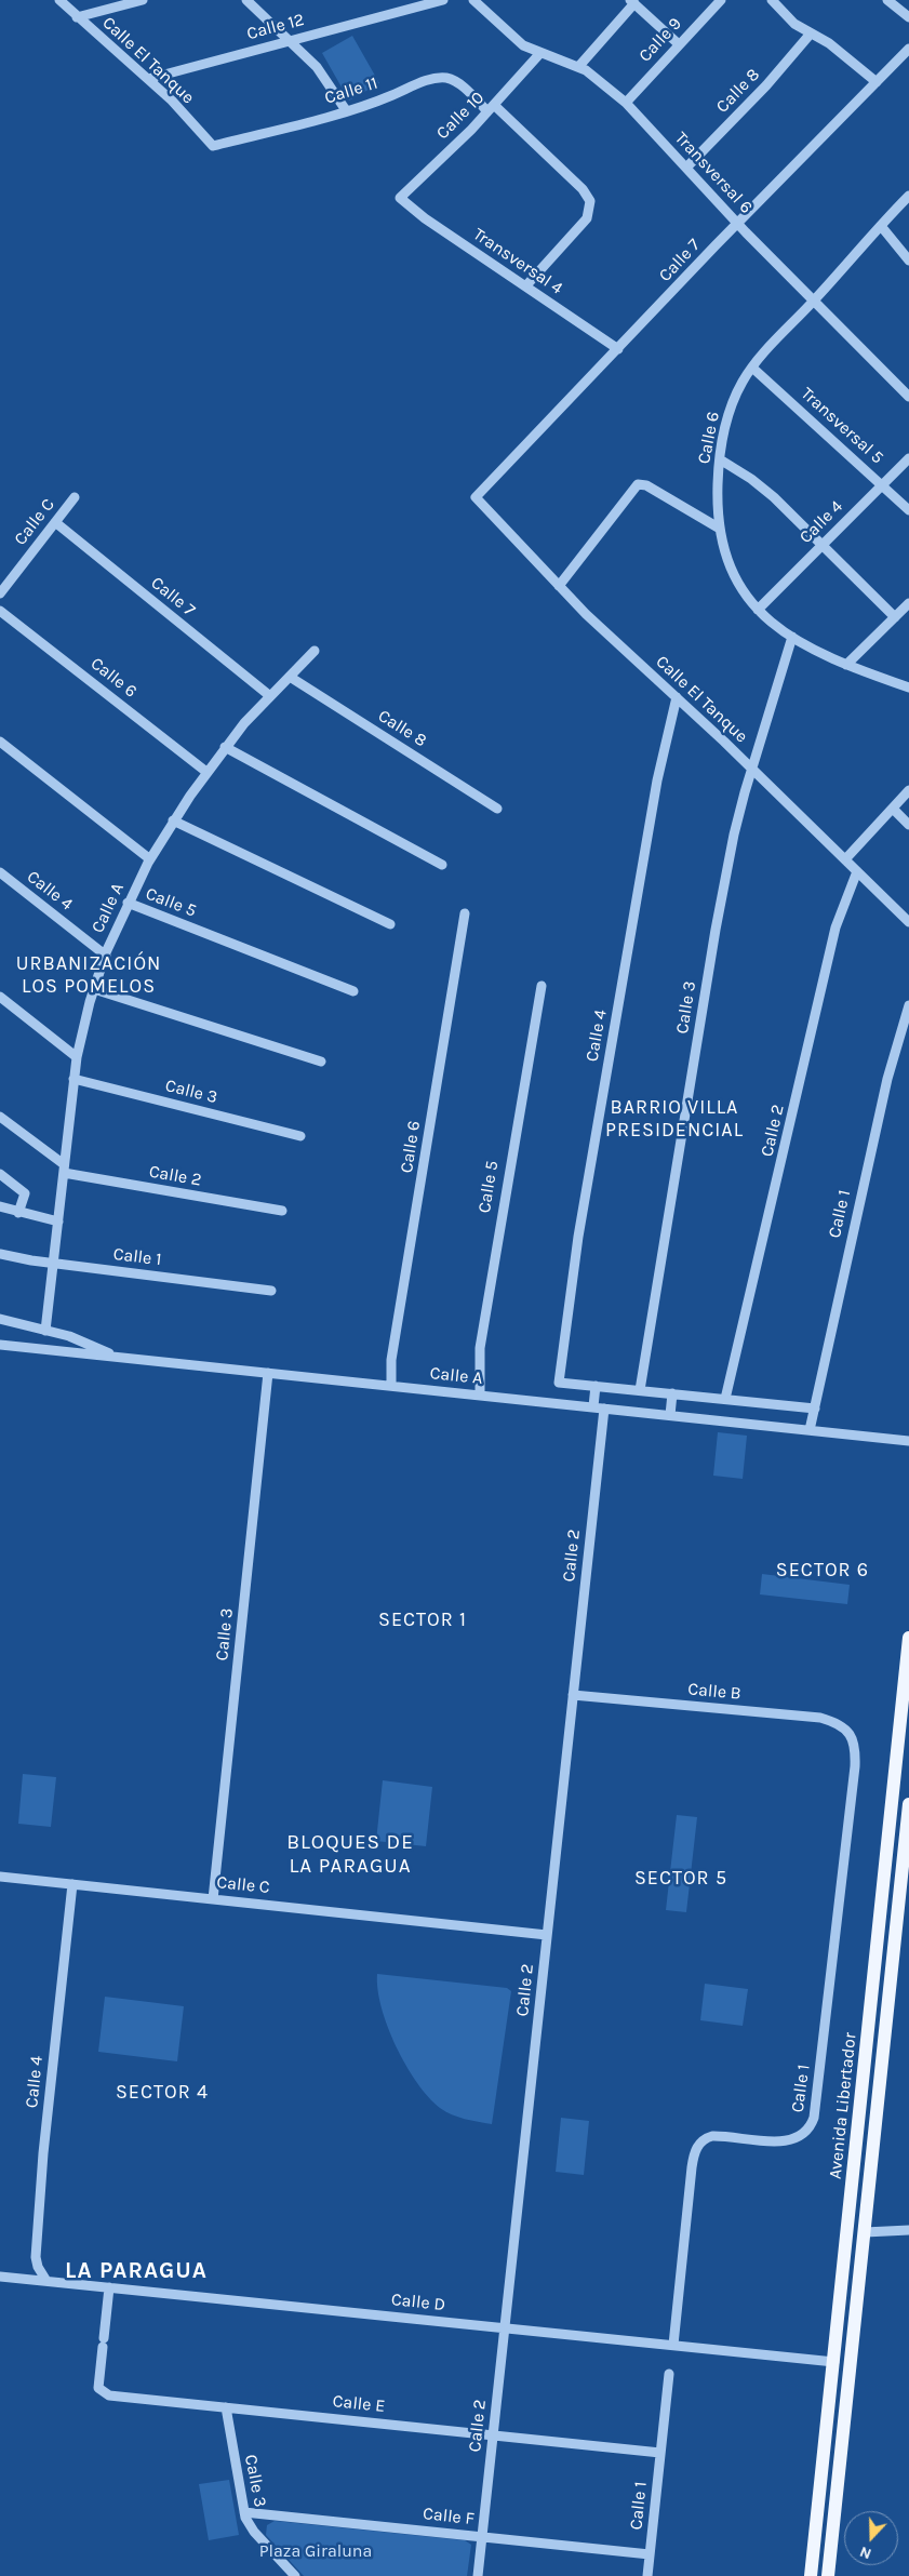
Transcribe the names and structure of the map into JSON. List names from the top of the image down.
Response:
{
  "streets": {
    "main road": ["Avenida Libertador"],
    "street": [
      "Calle 12",
      "Calle 9",
      "Calle El Tanque",
      "Calle 11",
      "Calle 8",
      "Calle 10",
      "Transversal 6",
      "Calle 7",
      "Transversal 4",
      "Transversal 5",
      "Calle 6",
      "Calle C",
      "Calle 4",
      "Calle 5",
      "Calle A",
      "Calle 3",
      "Calle 2",
      "Calle 1",
      "Calle B",
      "Calle D",
      "Calle E",
      "Calle F"
    ]
  },
  "crossings": [
    ["Calle 12", "Calle El Tanque"],
    ["Calle 9", "Transversal 6"],
    ["Calle El Tanque", "Calle 11"],
    ["Calle El Tanque", "Calle 7"],
    ["Calle El Tanque", "Calle 4"],
    ["Calle El Tanque", "Calle 3"],
    ["Calle El Tanque", "Calle 2"],
    ["Calle 11", "Calle 10"],
    ["Calle 8", "Transversal 6"],
    ["Calle 8", "Calle A"],
    ["Calle 10", "Transversal 6"],
    ["Calle 10", "Transversal 4"],
    ["Transversal 6", "Calle 7"],
    ["Transversal 6", "Calle 6"],
    ["Calle 7", "Transversal 4"],
    ["Calle 7", "Calle C"],
    ["Calle 7", "Calle A"],
    ["Transversal 5", "Calle 6"],
    ["Transversal 5", "Calle 4"],
    ["Calle 6", "Calle 4"],
    ["Calle 6", "Calle A"],
    ["Calle 6", "Calle 3"],
    ["Calle C", "Calle 4"],
    ["Calle C", "Calle 3"],
    ["Calle C", "Calle 2"],
    ["Calle 4", "Calle A"],
    ["Calle 4", "Calle D"],
    ["Calle 5", "Calle A"],
    ["Calle A", "Calle 3"],
    ["Calle A", "Calle 2"],
    ["Calle A", "Calle 1"],
    ["Calle 3", "Calle E"],
    ["Calle 3", "Calle F"],
    ["Calle 2", "Calle B"],
    ["Calle 2", "Calle D"],
    ["Calle 2", "Calle E"],
    ["Calle 2", "Calle F"],
    ["Calle 1", "Calle B"],
    ["Calle 1", "Calle D"],
    ["Calle 1", "Calle E"],
    ["Calle 1", "Calle F"],
    ["Avenida Libertador", "Calle D"],
    ["Calle D", "Calle E"]
  ],
  "districts": [
    "URBANIZACIÓN LOS POMELOS",
    "BARRIO VILLA PRESIDENCIAL",
    "SECTOR 6",
    "SECTOR 1",
    "BLOQUES DE LA PARAGUA",
    "SECTOR 5",
    "SECTOR 4",
    "LA PARAGUA"
  ],
  "parks": ["Plaza Giraluna"],
  "north": "bottom"
}
